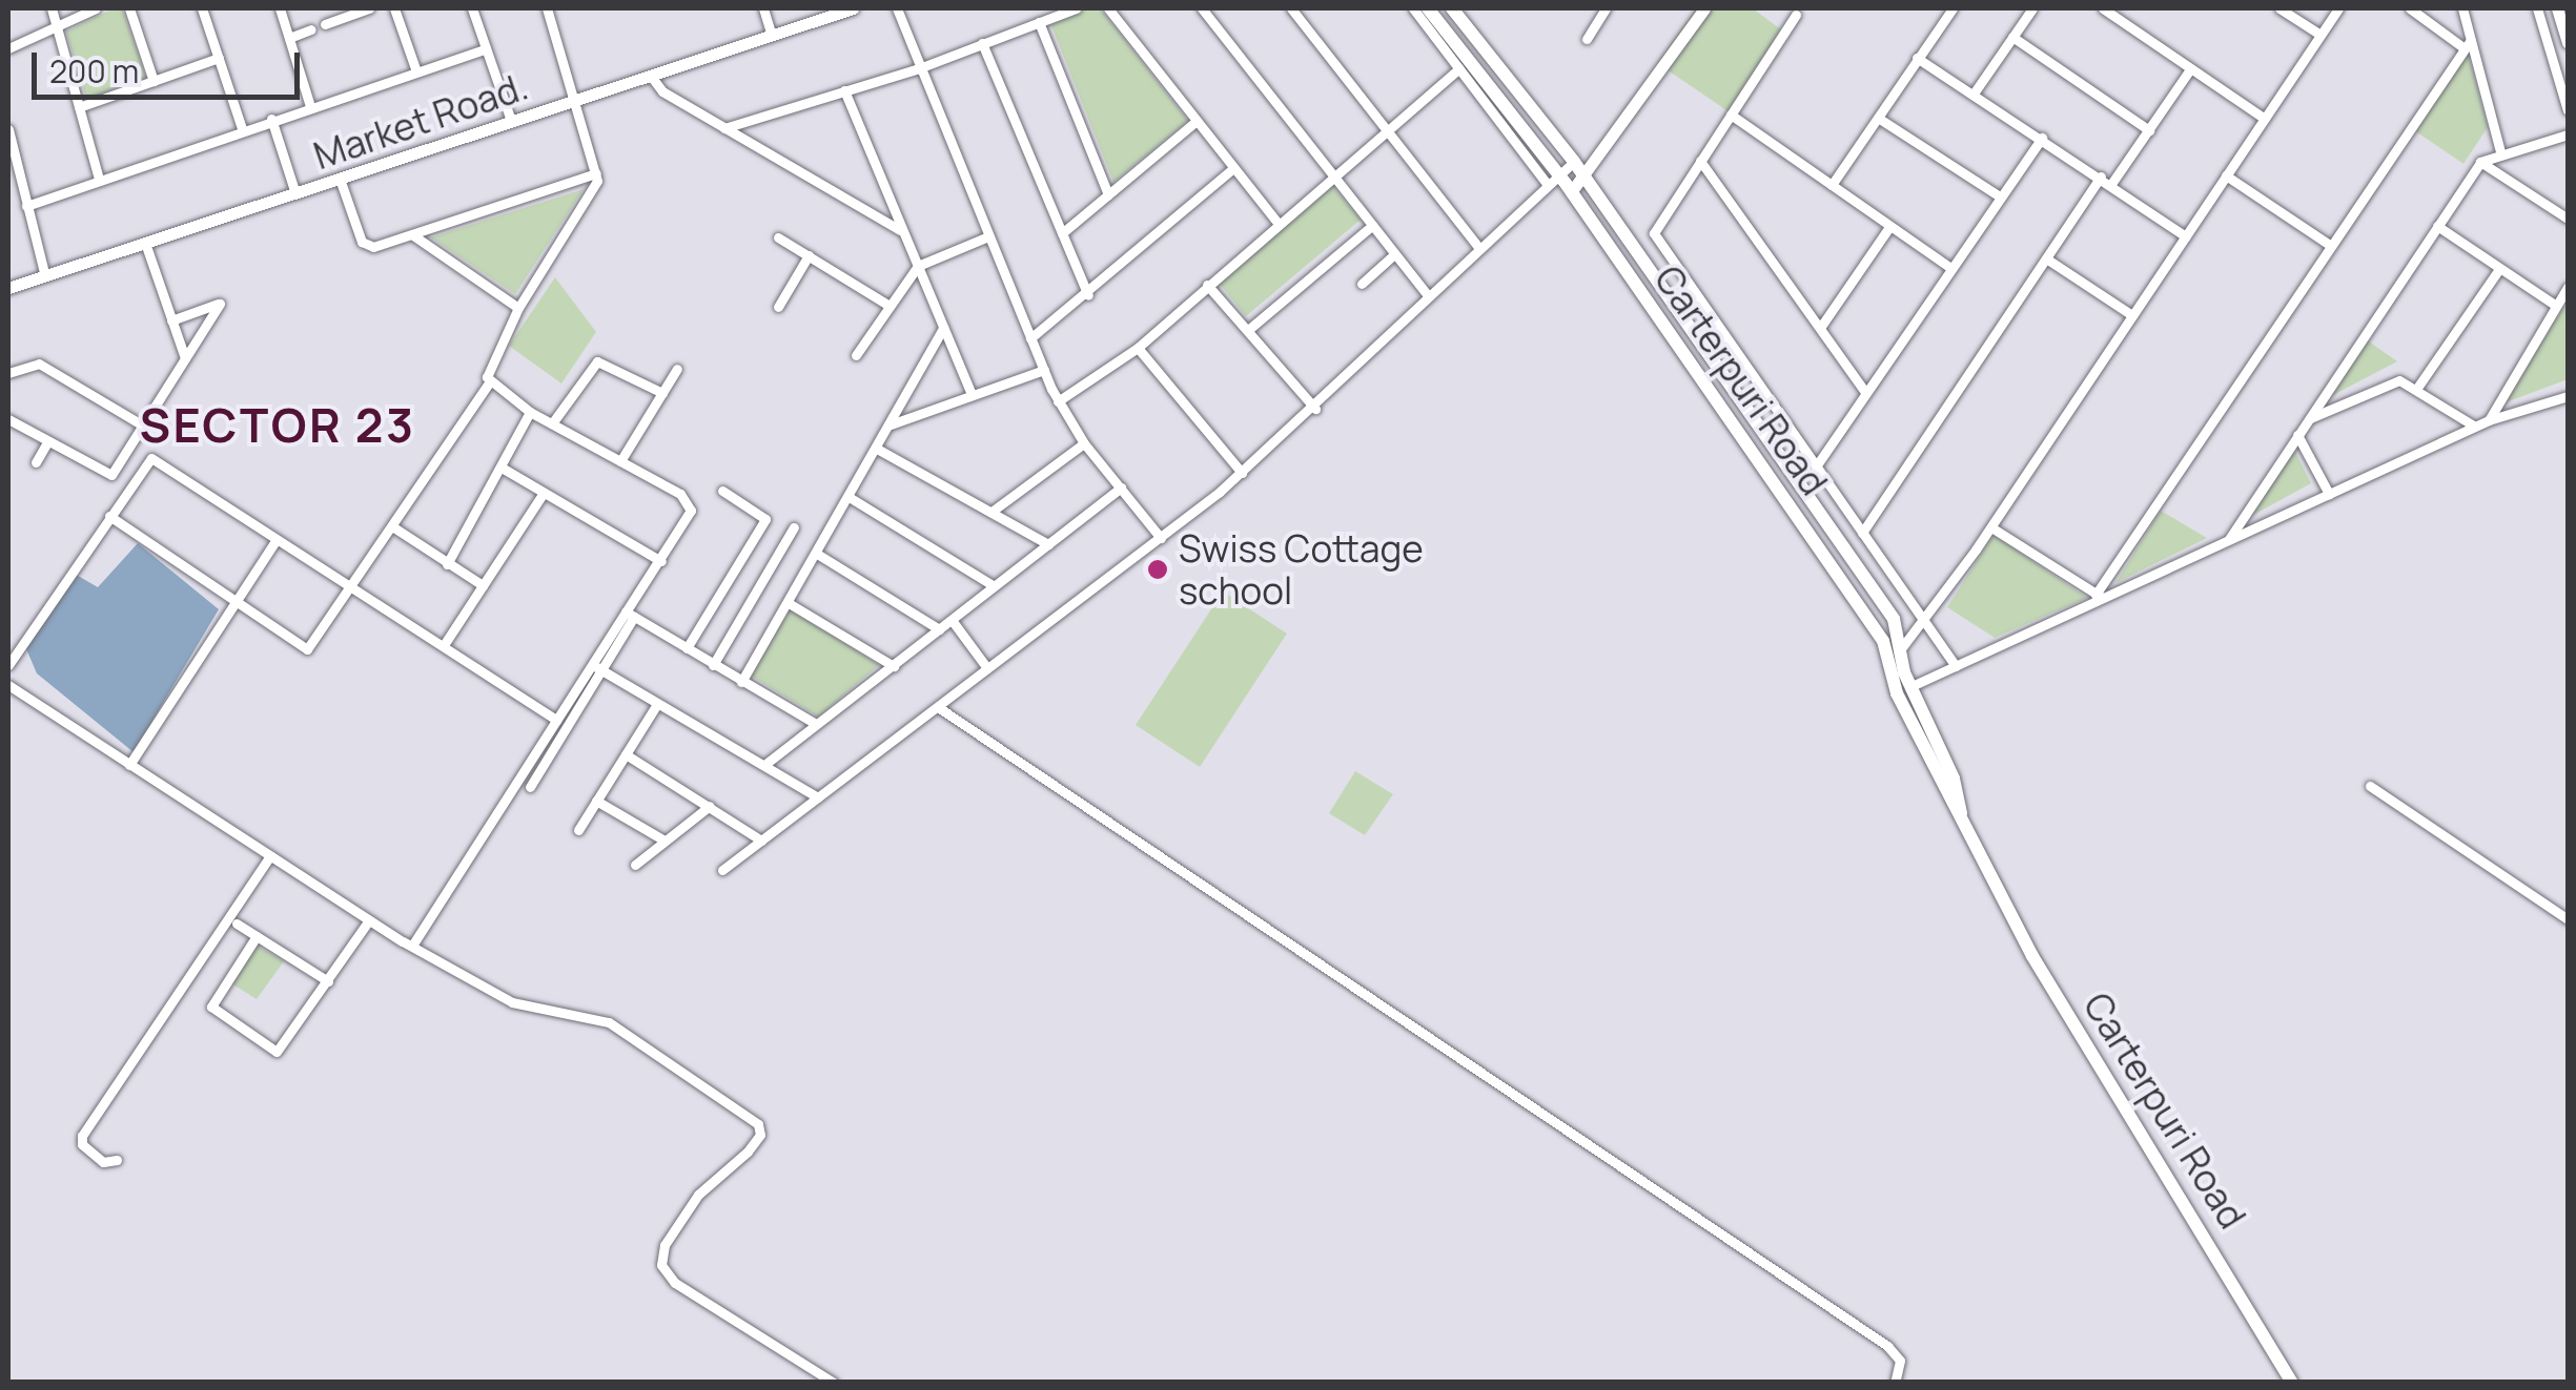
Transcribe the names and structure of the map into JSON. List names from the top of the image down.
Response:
{
  "streets": {
    "main road": ["Carterpuri Road"],
    "street": ["Market Road."]
  },
  "districts": ["SECTOR 23"],
  "places": ["Swiss Cottage school"],
  "scale_bar": "200 m"
}
